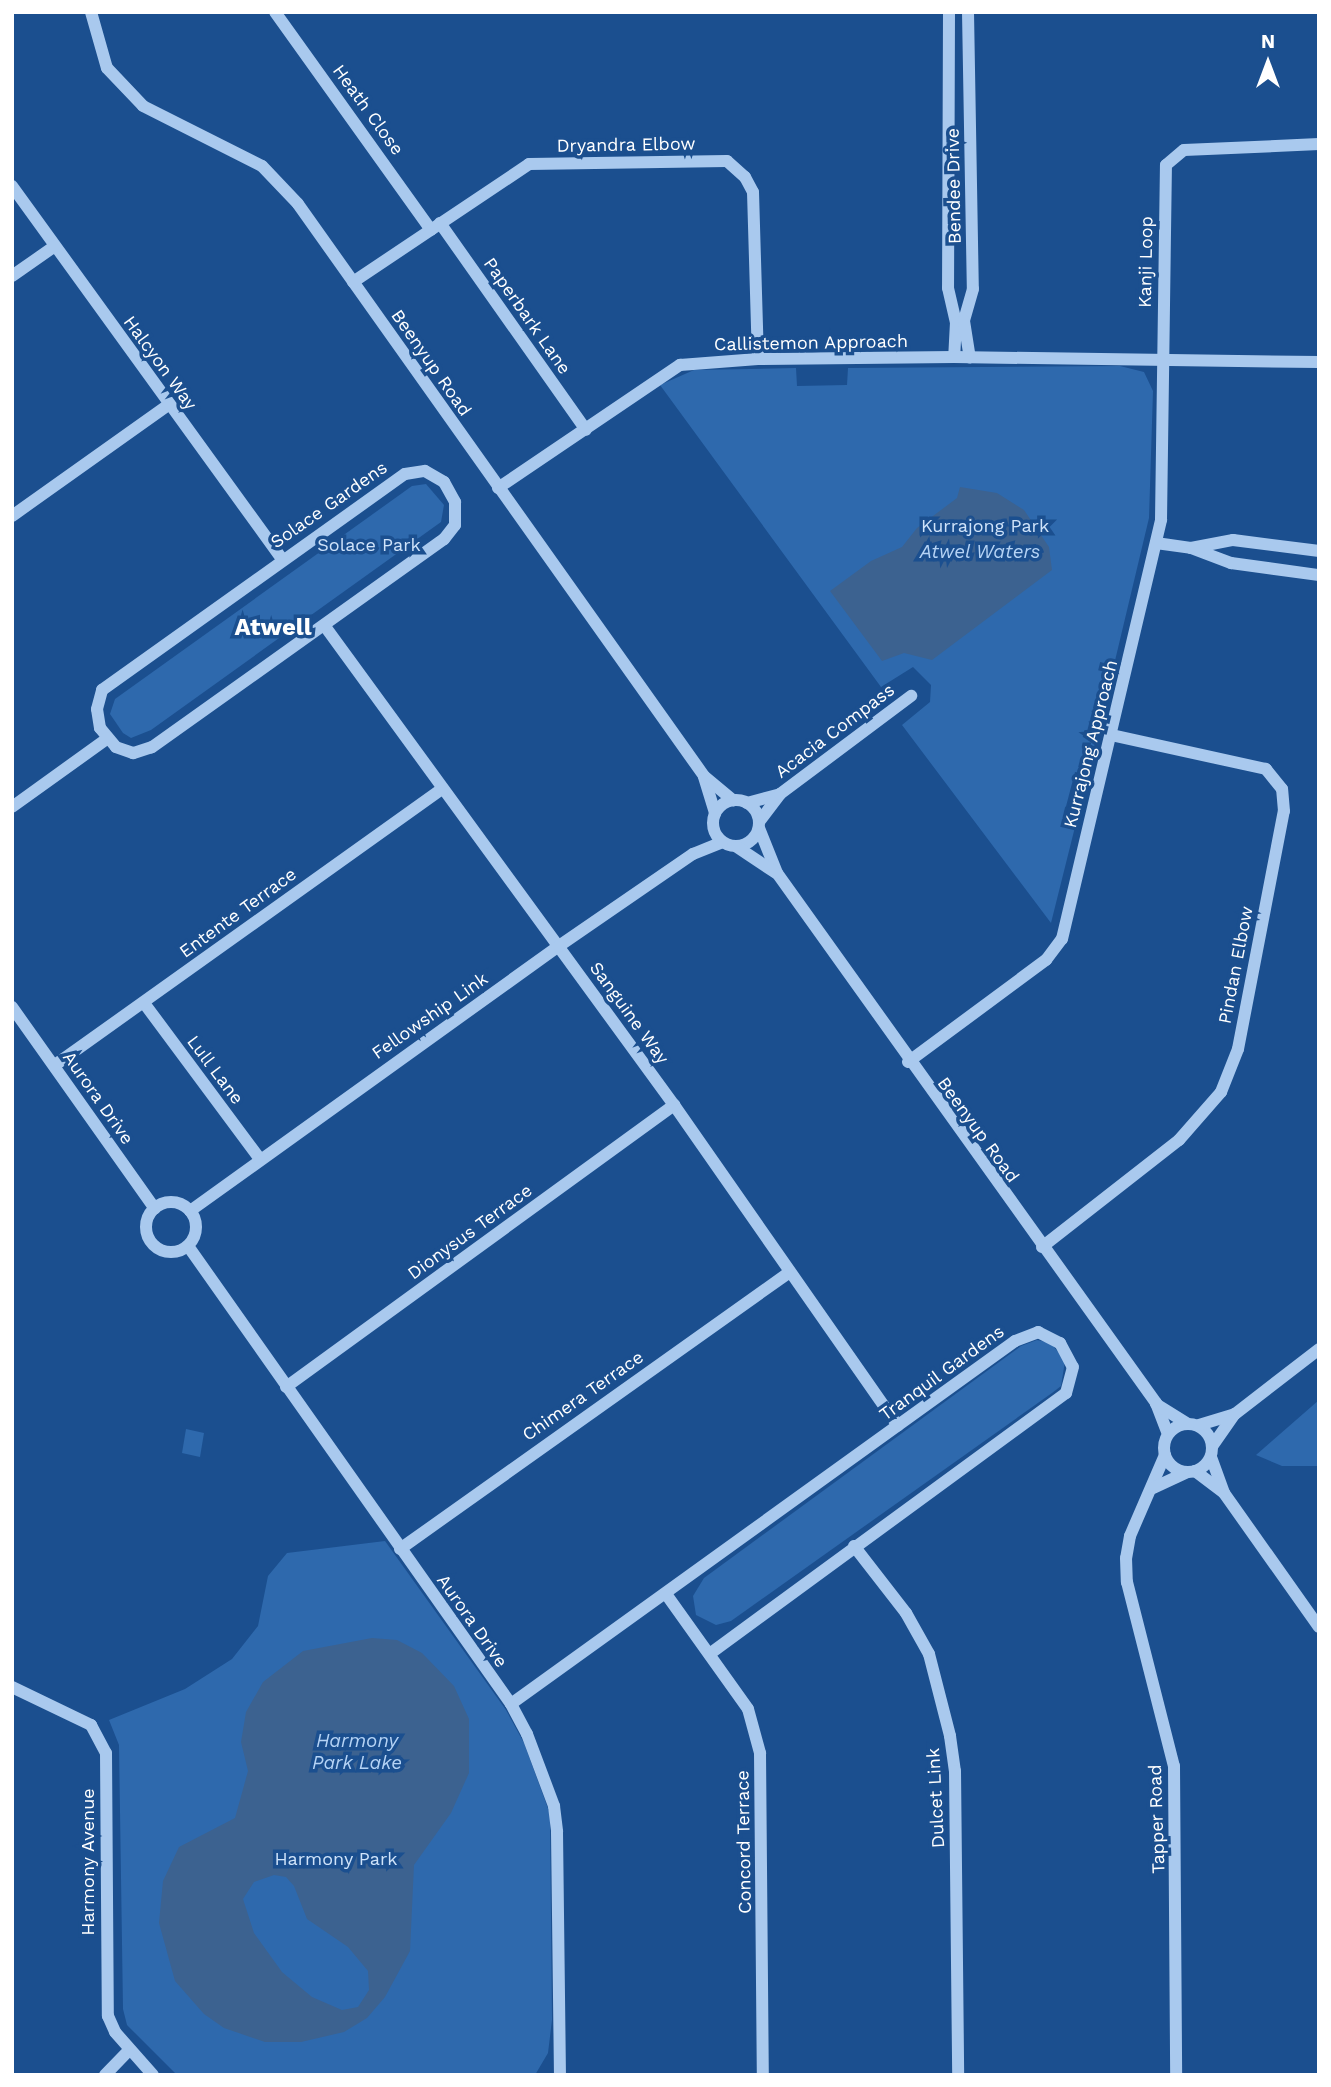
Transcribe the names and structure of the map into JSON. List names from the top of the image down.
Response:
{
  "streets": {
    "street": [
      "Heath Close",
      "Dryandra Elbow",
      "Bendee Drive",
      "Kanji Loop",
      "Paperbark Lane",
      "Callistemon Approach",
      "Halcyon Way",
      "Beenyup Road",
      "Solace Gardens",
      "Acacia Compass",
      "Kurrajong Approach",
      "Entente Terrace",
      "Pindan Elbow",
      "Sanguine Way",
      "Fellowship Link",
      "Lull Lane",
      "Aurora Drive",
      "Dionysus Terrace",
      "Tranquil Gardens",
      "Chimera Terrace",
      "Dulcet Link",
      "Tapper Road",
      "Concord Terrace",
      "Harmony Avenue"
    ]
  },
  "crossings": [
    ["Heath Close", "Dryandra Elbow"],
    ["Heath Close", "Paperbark Lane"],
    ["Dryandra Elbow", "Paperbark Lane"],
    ["Dryandra Elbow", "Callistemon Approach"],
    ["Dryandra Elbow", "Beenyup Road"],
    ["Bendee Drive", "Callistemon Approach"],
    ["Kanji Loop", "Callistemon Approach"],
    ["Kanji Loop", "Kurrajong Approach"],
    ["Paperbark Lane", "Callistemon Approach"],
    ["Callistemon Approach", "Beenyup Road"],
    ["Callistemon Approach", "Kurrajong Approach"],
    ["Halcyon Way", "Solace Gardens"],
    ["Beenyup Road", "Acacia Compass"],
    ["Beenyup Road", "Kurrajong Approach"],
    ["Beenyup Road", "Pindan Elbow"],
    ["Beenyup Road", "Fellowship Link"],
    ["Beenyup Road", "Tapper Road"],
    ["Solace Gardens", "Sanguine Way"],
    ["Acacia Compass", "Fellowship Link"],
    ["Kurrajong Approach", "Pindan Elbow"],
    ["Entente Terrace", "Sanguine Way"],
    ["Entente Terrace", "Lull Lane"],
    ["Entente Terrace", "Aurora Drive"],
    ["Sanguine Way", "Fellowship Link"],
    ["Sanguine Way", "Dionysus Terrace"],
    ["Sanguine Way", "Tranquil Gardens"],
    ["Sanguine Way", "Chimera Terrace"],
    ["Fellowship Link", "Lull Lane"],
    ["Fellowship Link", "Aurora Drive"],
    ["Aurora Drive", "Dionysus Terrace"],
    ["Aurora Drive", "Tranquil Gardens"],
    ["Aurora Drive", "Chimera Terrace"],
    ["Tranquil Gardens", "Dulcet Link"],
    ["Tranquil Gardens", "Concord Terrace"]
  ],
  "districts": ["Atwell"],
  "water": ["Atwel Waters", "Harmony Park Lake"],
  "parks": ["Kurrajong Park", "Solace Park", "Harmony Park"],
  "north": "top"
}
